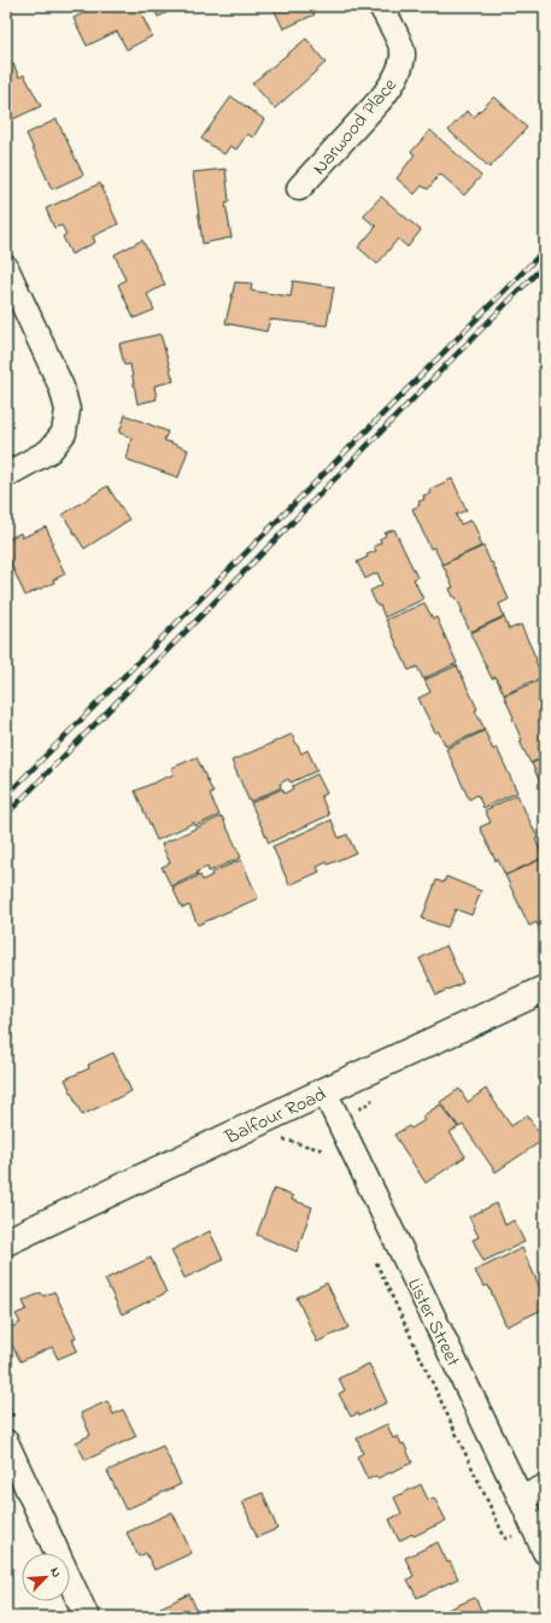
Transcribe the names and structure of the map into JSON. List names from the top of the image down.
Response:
{
  "streets": {
    "main road": ["Balfour Road"],
    "street": ["Narwood Place", "Lister Street"]
  },
  "crossings": [
    ["Balfour Road", "Lister Street"]
  ],
  "north": "top right"
}
